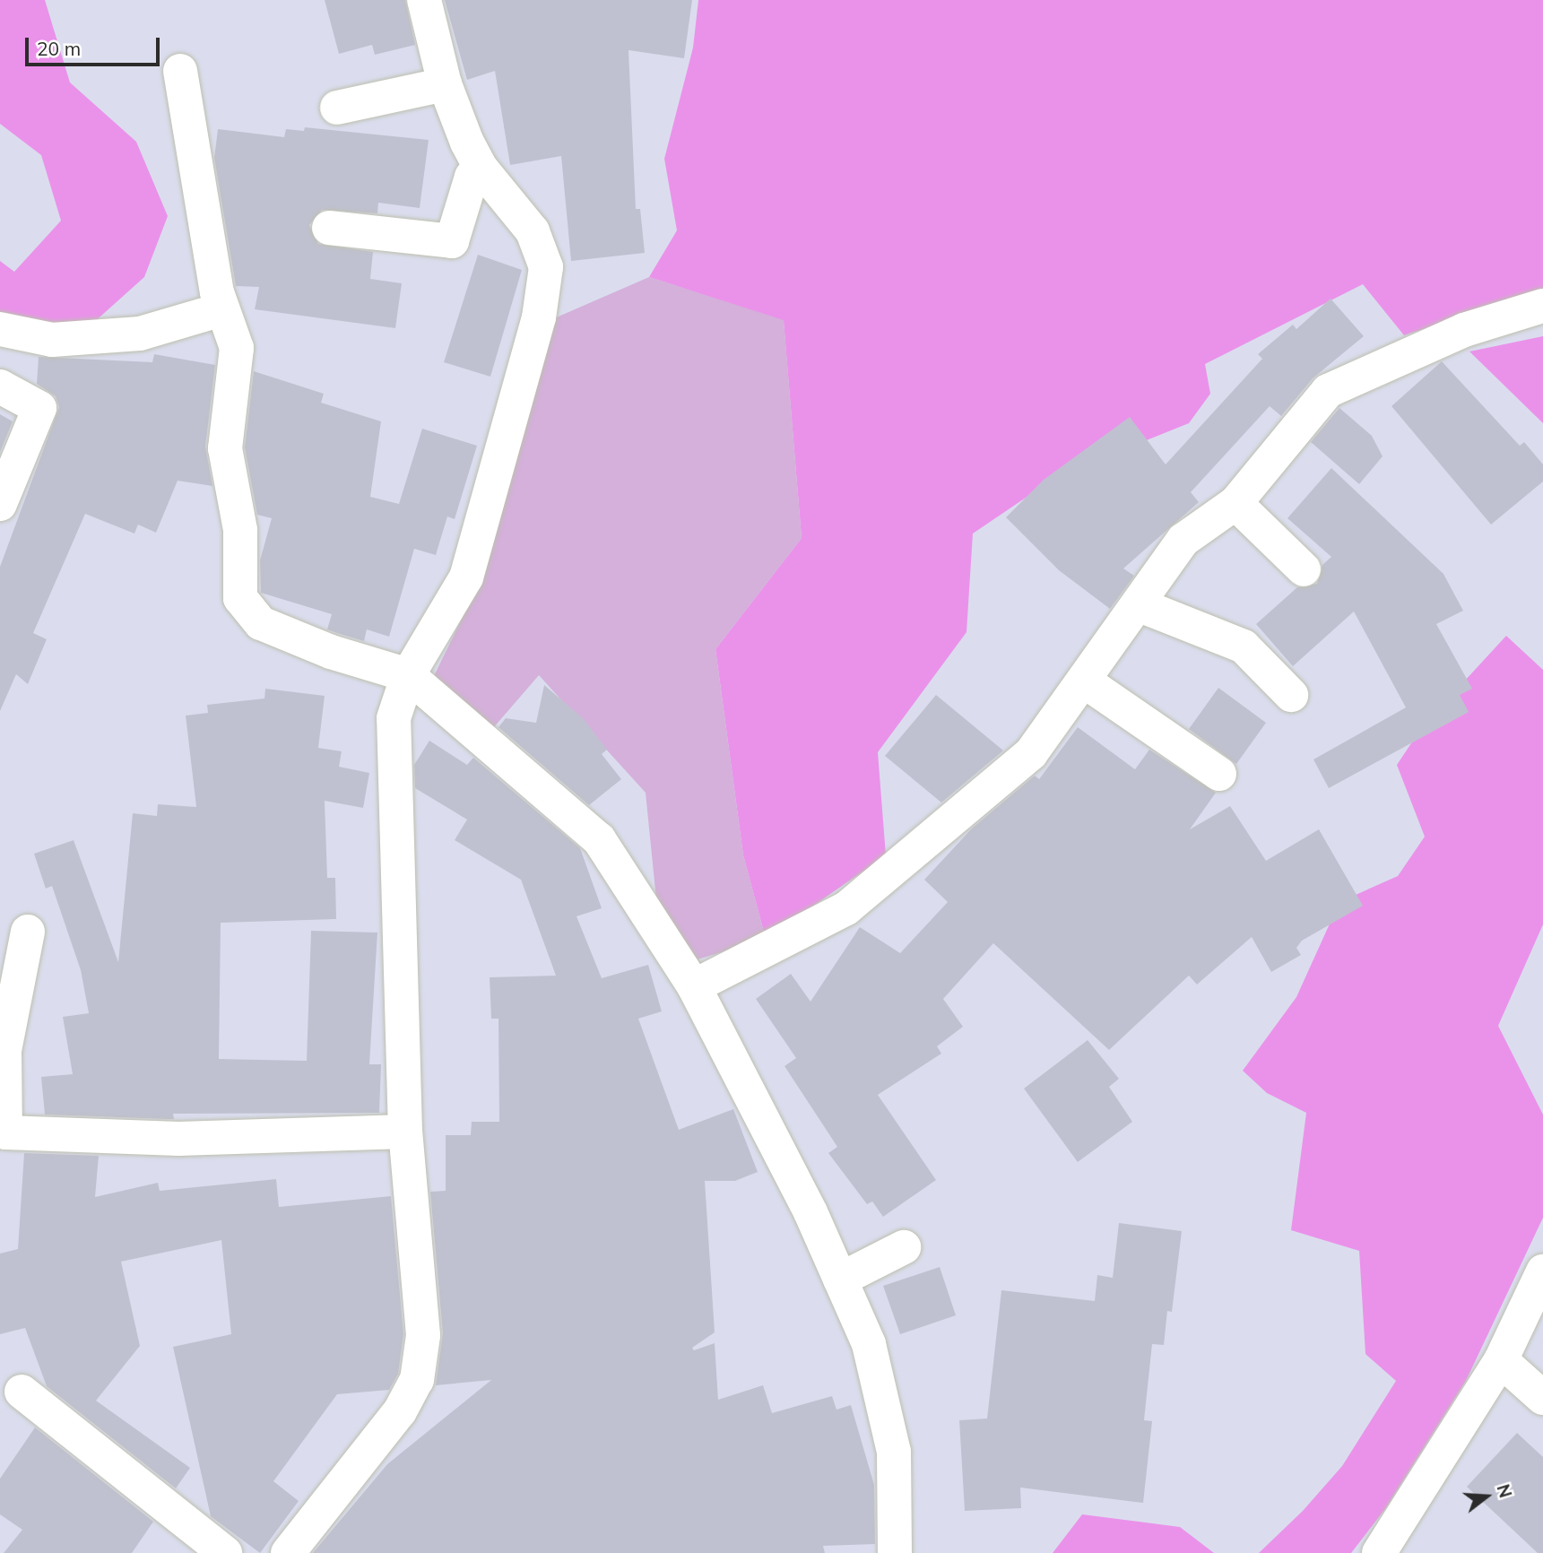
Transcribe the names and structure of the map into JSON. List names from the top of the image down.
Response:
{
  "scale_bar": "20 m",
  "north": "right"
}
